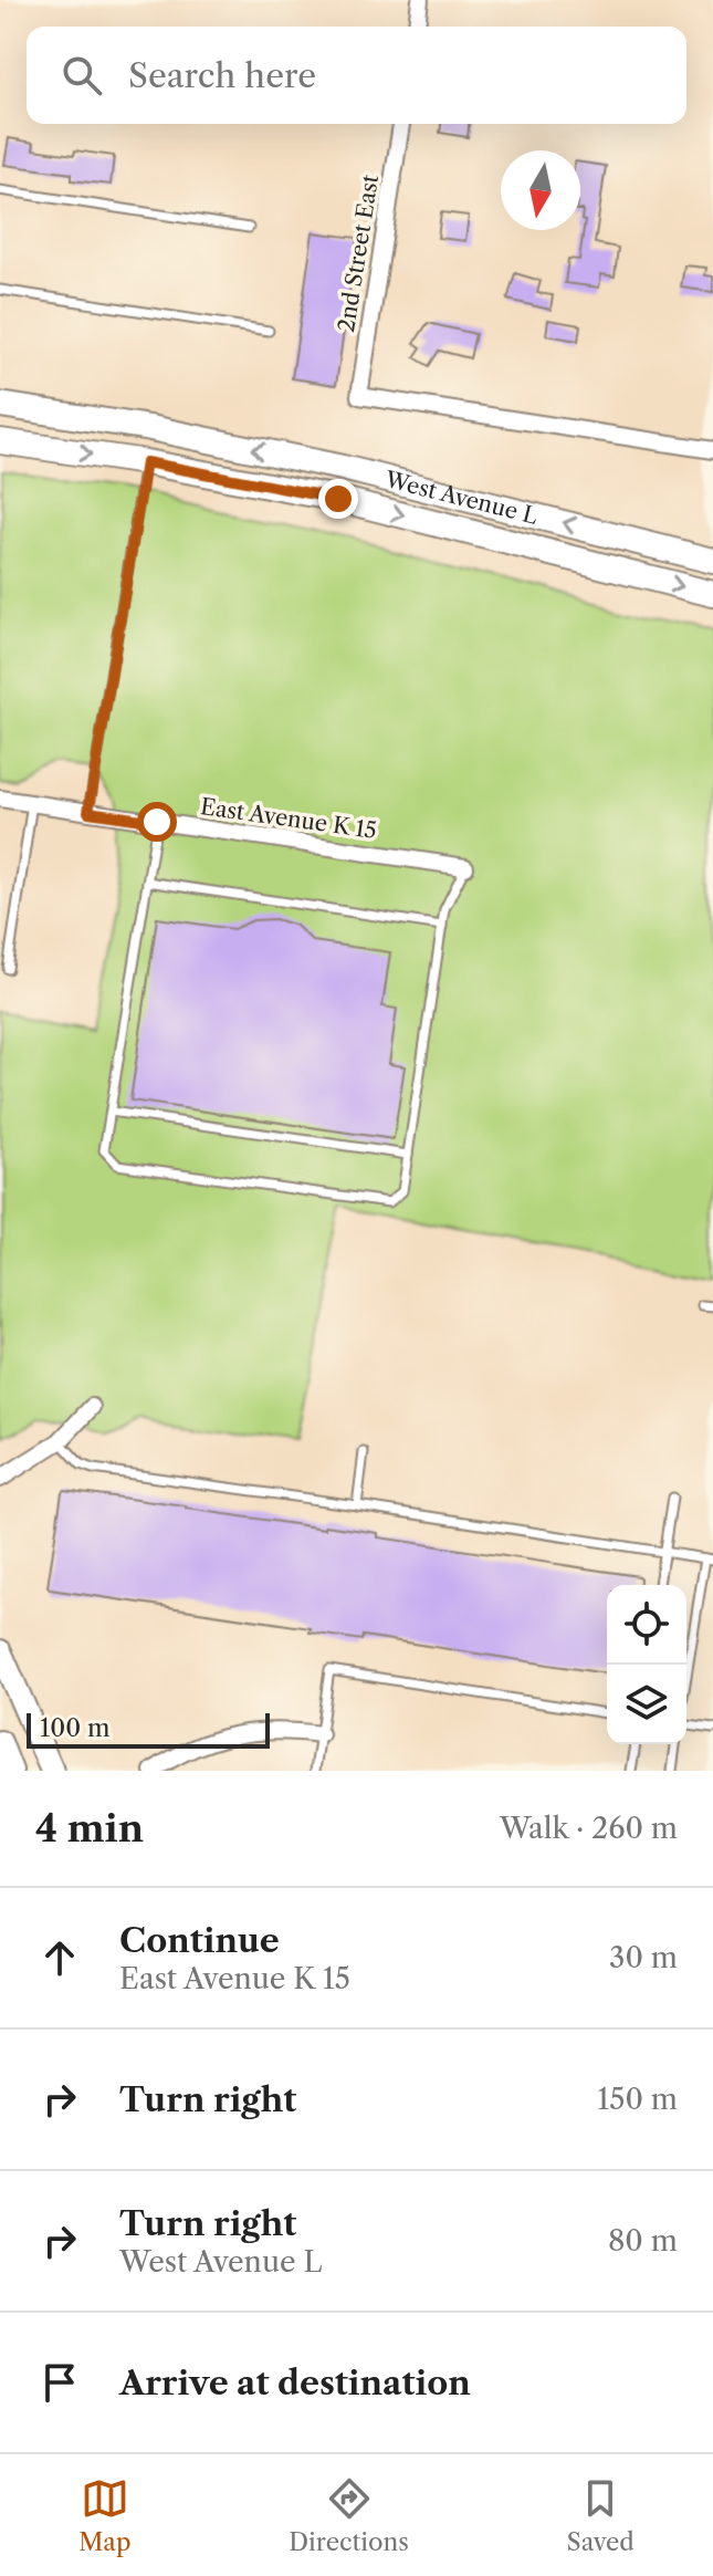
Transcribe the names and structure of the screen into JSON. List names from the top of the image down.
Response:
{
  "streets": {
    "main road": ["West Avenue L"],
    "street": ["2nd Street East", "East Avenue K 15"]
  },
  "scale_bar": "100 m",
  "north": "bottom",
  "page": {
    "search": "Search here",
    "scale": "100 m",
    "heading": ["4 min", "Walk · 260 m"],
    "list": [
      ["Continue", "East Avenue K 15", "30 m"],
      ["Turn right", "150 m"],
      ["Turn right", "West Avenue L", "80 m"],
      "Arrive at destination"
    ],
    "nav": ["Map", "Directions", "Saved"]
  }
}
